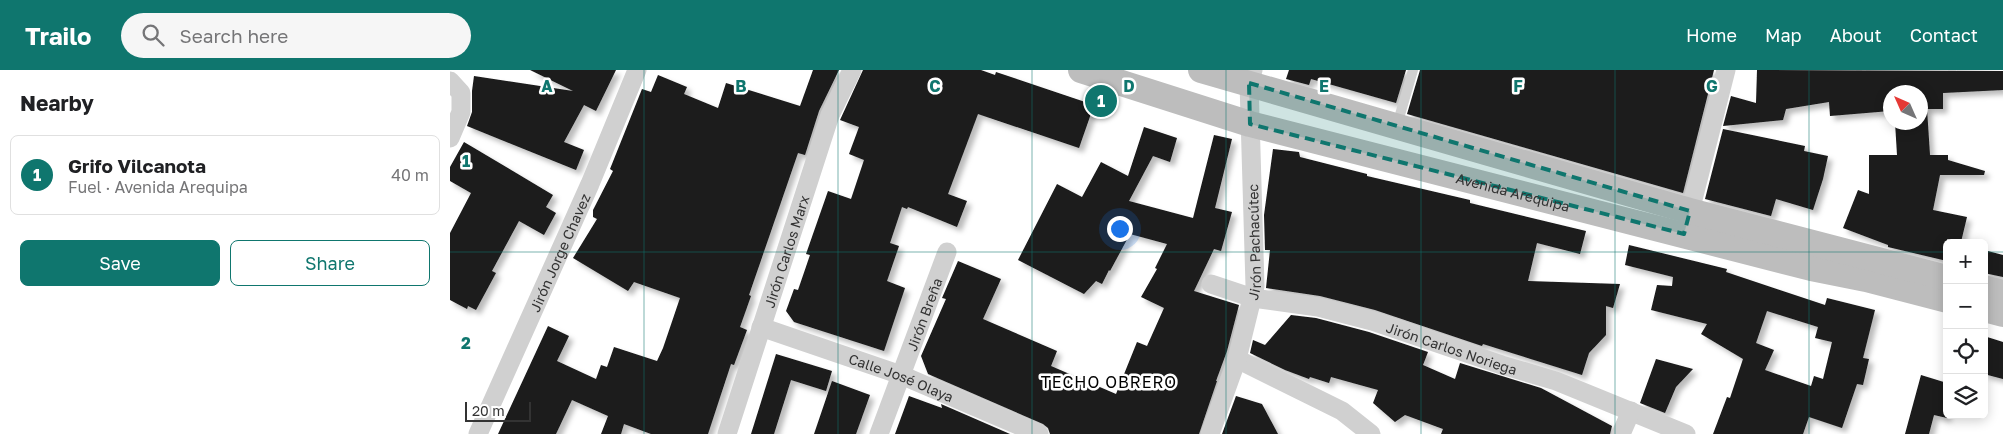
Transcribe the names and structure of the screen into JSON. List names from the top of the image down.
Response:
{
  "streets": {
    "street": [
      "Avenida Arequipa",
      "Jirón Pachacútec",
      "Jirón Carlos Marx",
      "Jirón Jorge Chavez",
      "Jirón Breña",
      "Jirón Carlos Noriega",
      "Calle José Olaya"
    ]
  },
  "crossings": [
    ["Avenida Arequipa", "Jirón Pachacútec"],
    ["Jirón Pachacútec", "Jirón Carlos Noriega"],
    ["Jirón Carlos Marx", "Calle José Olaya"],
    ["Jirón Breña", "Calle José Olaya"]
  ],
  "districts": ["TECHO OBRERO"],
  "scale_bar": "20 m",
  "north": "top left",
  "page": {
    "header": "Trailo",
    "search": "Search here",
    "nav": [
      "Home",
      "Map",
      "About",
      "Contact"
    ],
    "heading": "Nearby",
    "pins": "1",
    "list": [
      {
        "mark": "1",
        "name": "Grifo Vilcanota",
        "note": "Fuel · Avenida Arequipa",
        "value": "40 m"
      }
    ],
    "buttons": ["Save", "Share"],
    "map_buttons": ["+", "−"],
    "scale": "20 m"
  },
  "grid": {
    "columns": [
      "A",
      "B",
      "C",
      "D",
      "E",
      "F",
      "G"
    ],
    "rows": ["1", "2"]
  }
}
